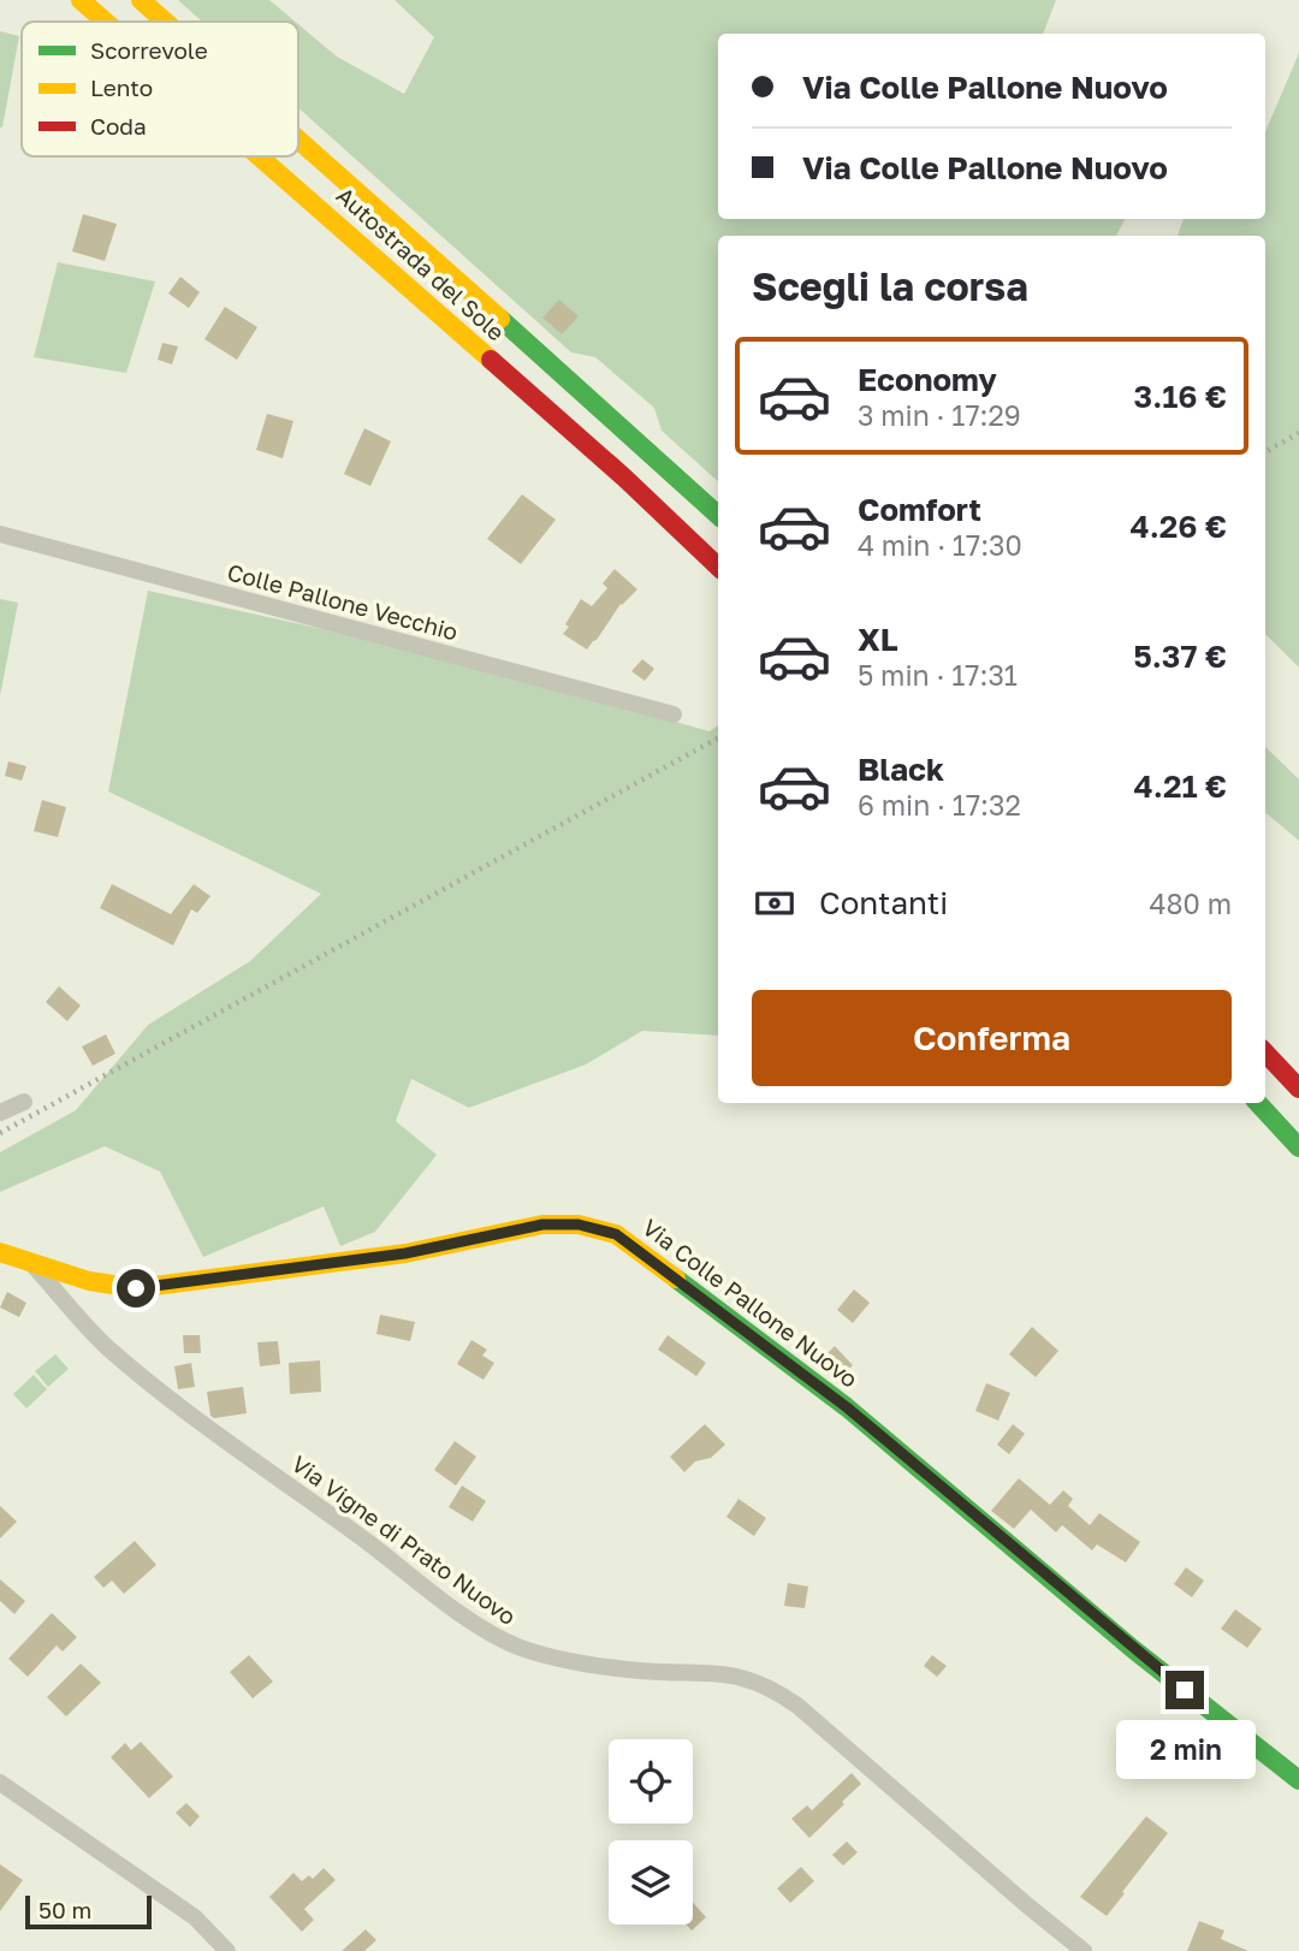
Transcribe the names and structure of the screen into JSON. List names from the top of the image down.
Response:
{
  "streets": {
    "main road": ["Autostrada del Sole", "Via Colle Pallone Nuovo"],
    "street": ["Colle Pallone Vecchio", "Via Vigne di Prato Nuovo"]
  },
  "crossings": [
    ["Via Colle Pallone Nuovo", "Via Vigne di Prato Nuovo"]
  ],
  "legend": ["Scorrevole", "Lento", "Coda"],
  "scale_bar": "50 m",
  "page": {
    "banner": ["Via Colle Pallone Nuovo", "Via Colle Pallone Nuovo"],
    "heading": "Scegli la corsa",
    "list": [
      {
        "name": "Economy",
        "note": "3 min · 17:29",
        "value": "3.16 €"
      },
      {
        "name": "Comfort",
        "note": "4 min · 17:30",
        "value": "4.26 €"
      },
      {
        "name": "XL",
        "note": "5 min · 17:31",
        "value": "5.37 €"
      },
      {
        "name": "Black",
        "note": "6 min · 17:32",
        "value": "4.21 €"
      }
    ],
    "pay": ["Contanti", "480 m"],
    "buttons": "Conferma",
    "bubble": "2 min",
    "scale": "50 m"
  }
}
